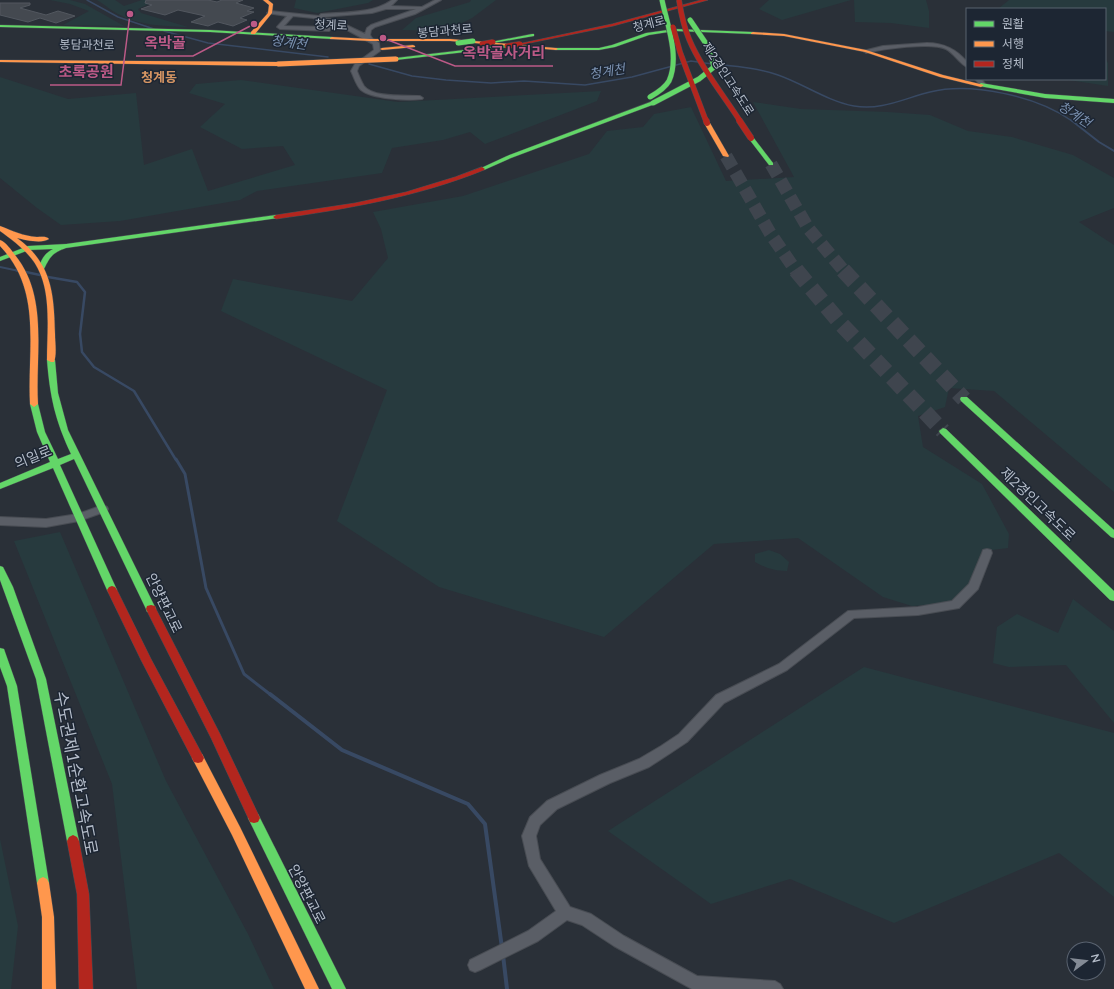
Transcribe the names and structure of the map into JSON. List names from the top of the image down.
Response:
{
  "streets": {
    "main road": [
      "청계로",
      "봉담과천로",
      "제2경인고속도로",
      "의일로",
      "안양판교로",
      "수도권제1순환고속도로"
    ]
  },
  "crossings": [
    ["의일로", "안양판교로"]
  ],
  "districts": ["청계동"],
  "water": ["청계천"],
  "places": ["초록공원", "옥박골", "옥박골사거리"],
  "legend": ["원활", "서행", "정체"],
  "north": "right"
}
